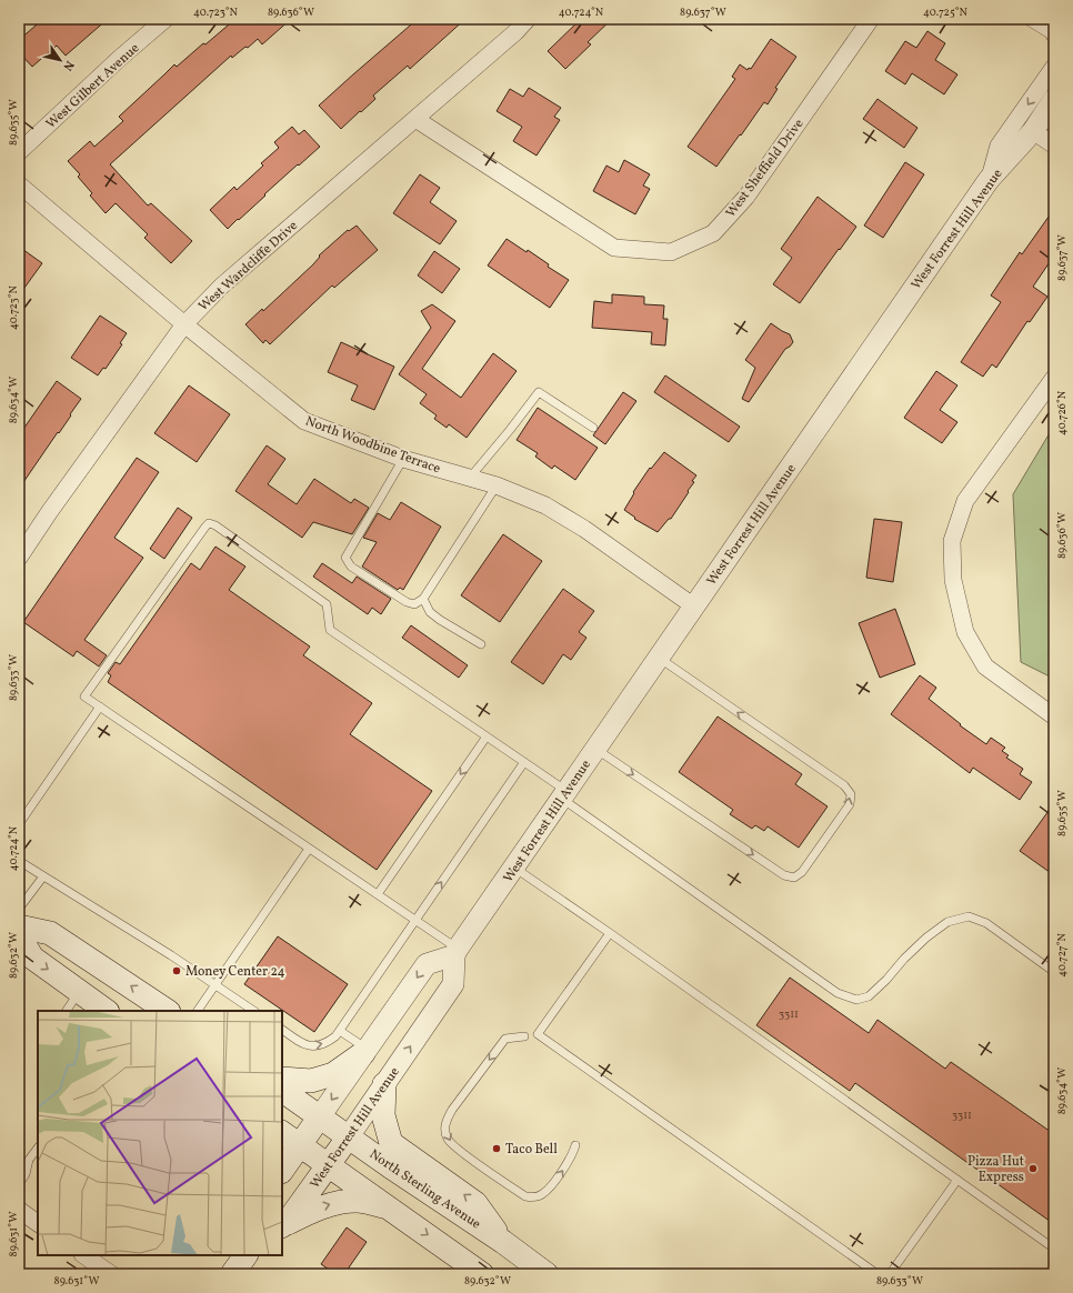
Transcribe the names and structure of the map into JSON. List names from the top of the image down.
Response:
{
  "streets": {
    "main road": ["West Forrest Hill Avenue", "North Sterling Avenue"],
    "street": [
      "West Gilbert Avenue",
      "West Sheffield Drive",
      "West Wardcliffe Drive",
      "North Woodbine Terrace"
    ]
  },
  "crossings": [
    ["West Sheffield Drive", "West Wardcliffe Drive"],
    ["West Forrest Hill Avenue", "North Woodbine Terrace"],
    ["West Forrest Hill Avenue", "North Sterling Avenue"],
    ["West Wardcliffe Drive", "North Woodbine Terrace"]
  ],
  "places": ["Money Center 24", "Taco Bell", "Pizza Hut Express"],
  "house_numbers": ["3311", "3311"],
  "north": "bottom right",
  "coordinates": [
    "40.723°N",
    "89.636°W",
    "40.724°N",
    "89.637°W",
    "40.725°N",
    "89.635°W",
    "89.634°W",
    "40.726°N",
    "89.633°W",
    "40.727°N",
    "89.632°W",
    "89.631°W"
  ]
}
